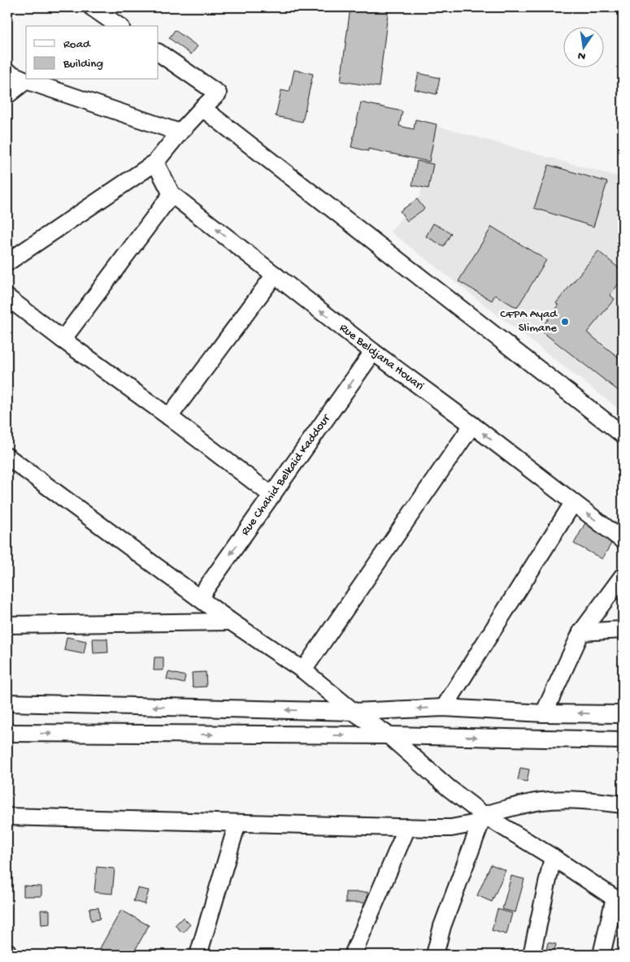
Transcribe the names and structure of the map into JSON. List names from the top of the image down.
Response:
{
  "streets": {
    "street": ["Rue Beldjana Houari", "Rue Chahid Belkaid Kaddour"]
  },
  "crossings": [
    ["Rue Beldjana Houari", "Rue Chahid Belkaid Kaddour"]
  ],
  "places": ["CFPA Ayad Slimane"],
  "legend": ["Road", "Building"],
  "north": "bottom"
}
